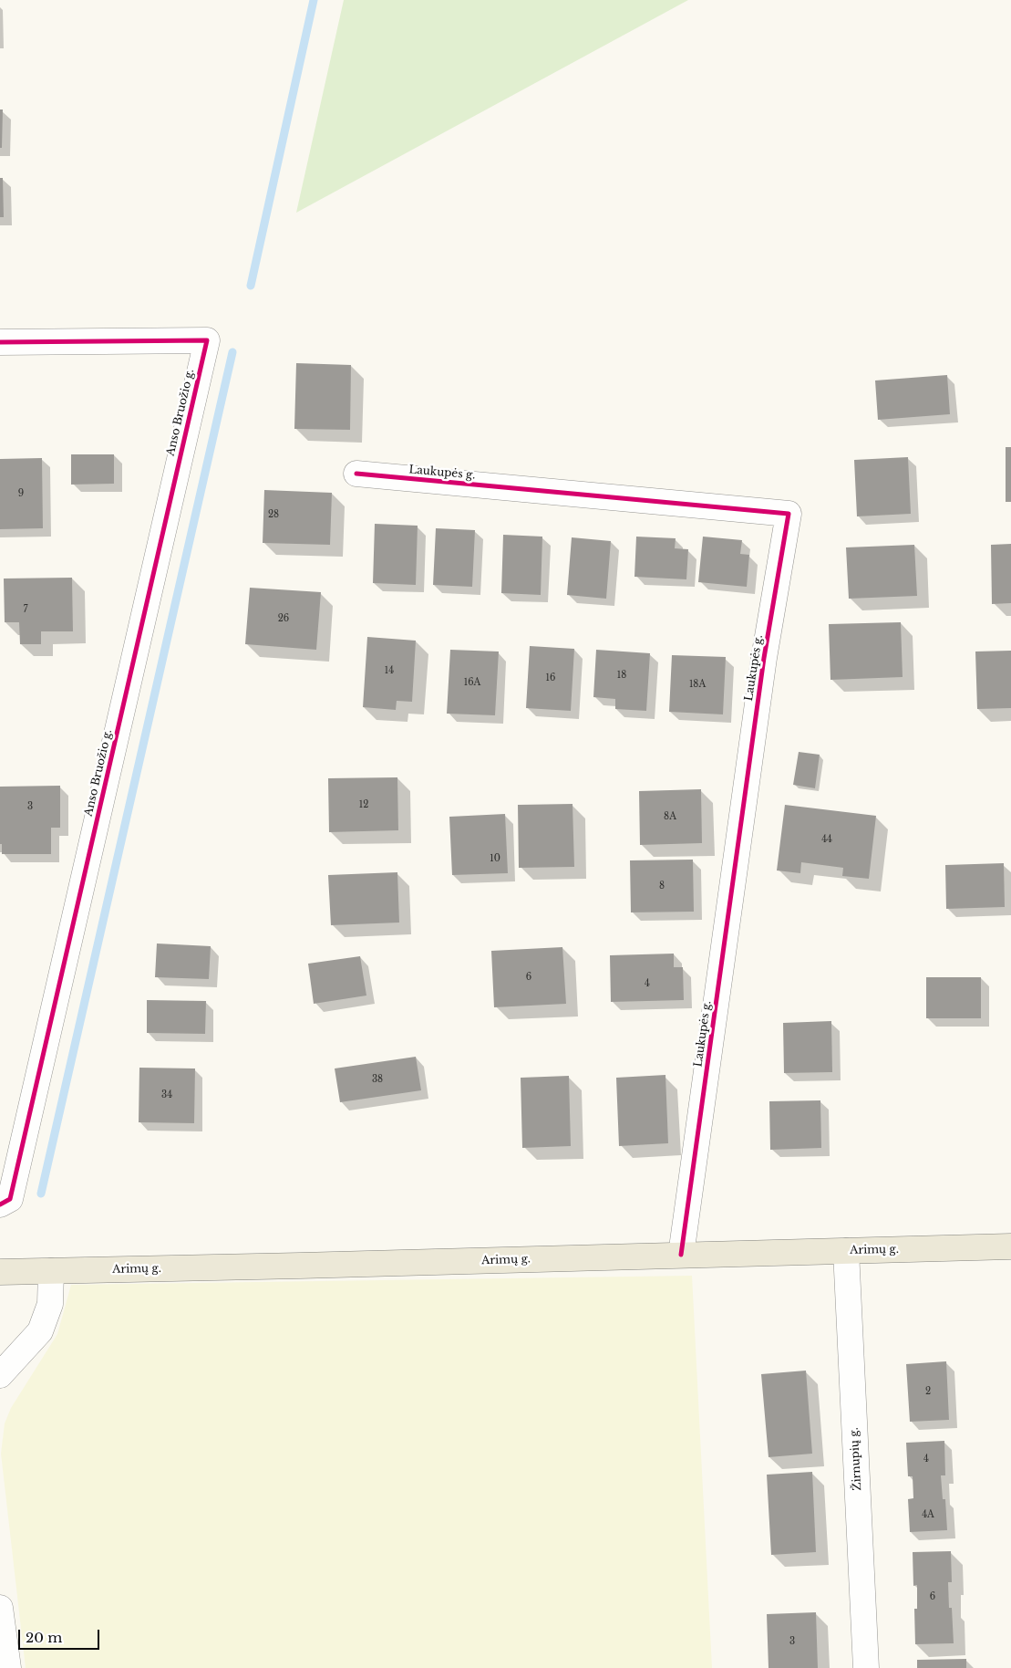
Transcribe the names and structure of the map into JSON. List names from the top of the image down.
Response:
{
  "streets": {
    "main road": ["Arimų g."],
    "street": ["Anso Bruožio g.", "Laukupės g.", "Žirnupių g."]
  },
  "crossings": [
    ["Laukupės g.", "Arimų g."],
    ["Arimų g.", "Žirnupių g."]
  ],
  "house_numbers": [
    "9",
    "28",
    "7",
    "26",
    "14",
    "18",
    "16",
    "16A",
    "18A",
    "12",
    "3",
    "8A",
    "44",
    "10",
    "8",
    "6",
    "4",
    "38",
    "34",
    "2",
    "4",
    "4A",
    "6",
    "3"
  ],
  "scale_bar": "20 m"
}
